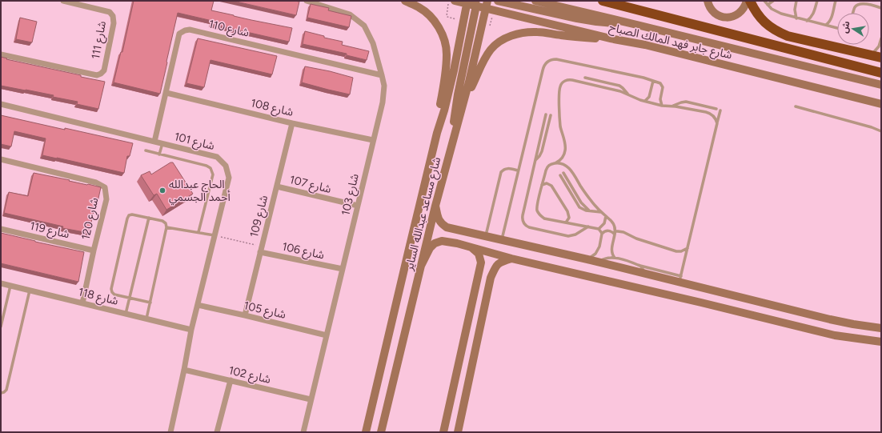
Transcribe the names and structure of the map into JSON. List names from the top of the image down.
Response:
{
  "streets": {
    "street": [
      "شارع 110",
      "شارع 111",
      "شارع جابر فهد المالك الصباح",
      "شارع 108",
      "شارع 101",
      "شارع 107",
      "شارع 103",
      "شارع مساعد عبدالله الساير",
      "شارع 109",
      "شارع 120",
      "شارع 119",
      "شارع 106",
      "شارع 118",
      "شارع 105",
      "شارع 102"
    ]
  },
  "crossings": [
    ["شارع 110", "شارع 108"],
    ["شارع 110", "شارع 101"],
    ["شارع 110", "شارع 103"],
    ["شارع جابر فهد المالك الصباح", "شارع مساعد عبدالله الساير"],
    ["شارع 108", "شارع 103"],
    ["شارع 108", "شارع 109"],
    ["شارع 101", "شارع 118"],
    ["شارع 101", "شارع 105"],
    ["شارع 101", "شارع 102"],
    ["شارع 107", "شارع 103"],
    ["شارع 107", "شارع 109"],
    ["شارع 103", "شارع 106"],
    ["شارع 103", "شارع 105"],
    ["شارع 103", "شارع 102"],
    ["شارع 109", "شارع 106"],
    ["شارع 109", "شارع 105"],
    ["شارع 120", "شارع 119"],
    ["شارع 120", "شارع 118"]
  ],
  "places": ["الحاج عبدالله أحمد الجسمي"],
  "north": "left"
}
